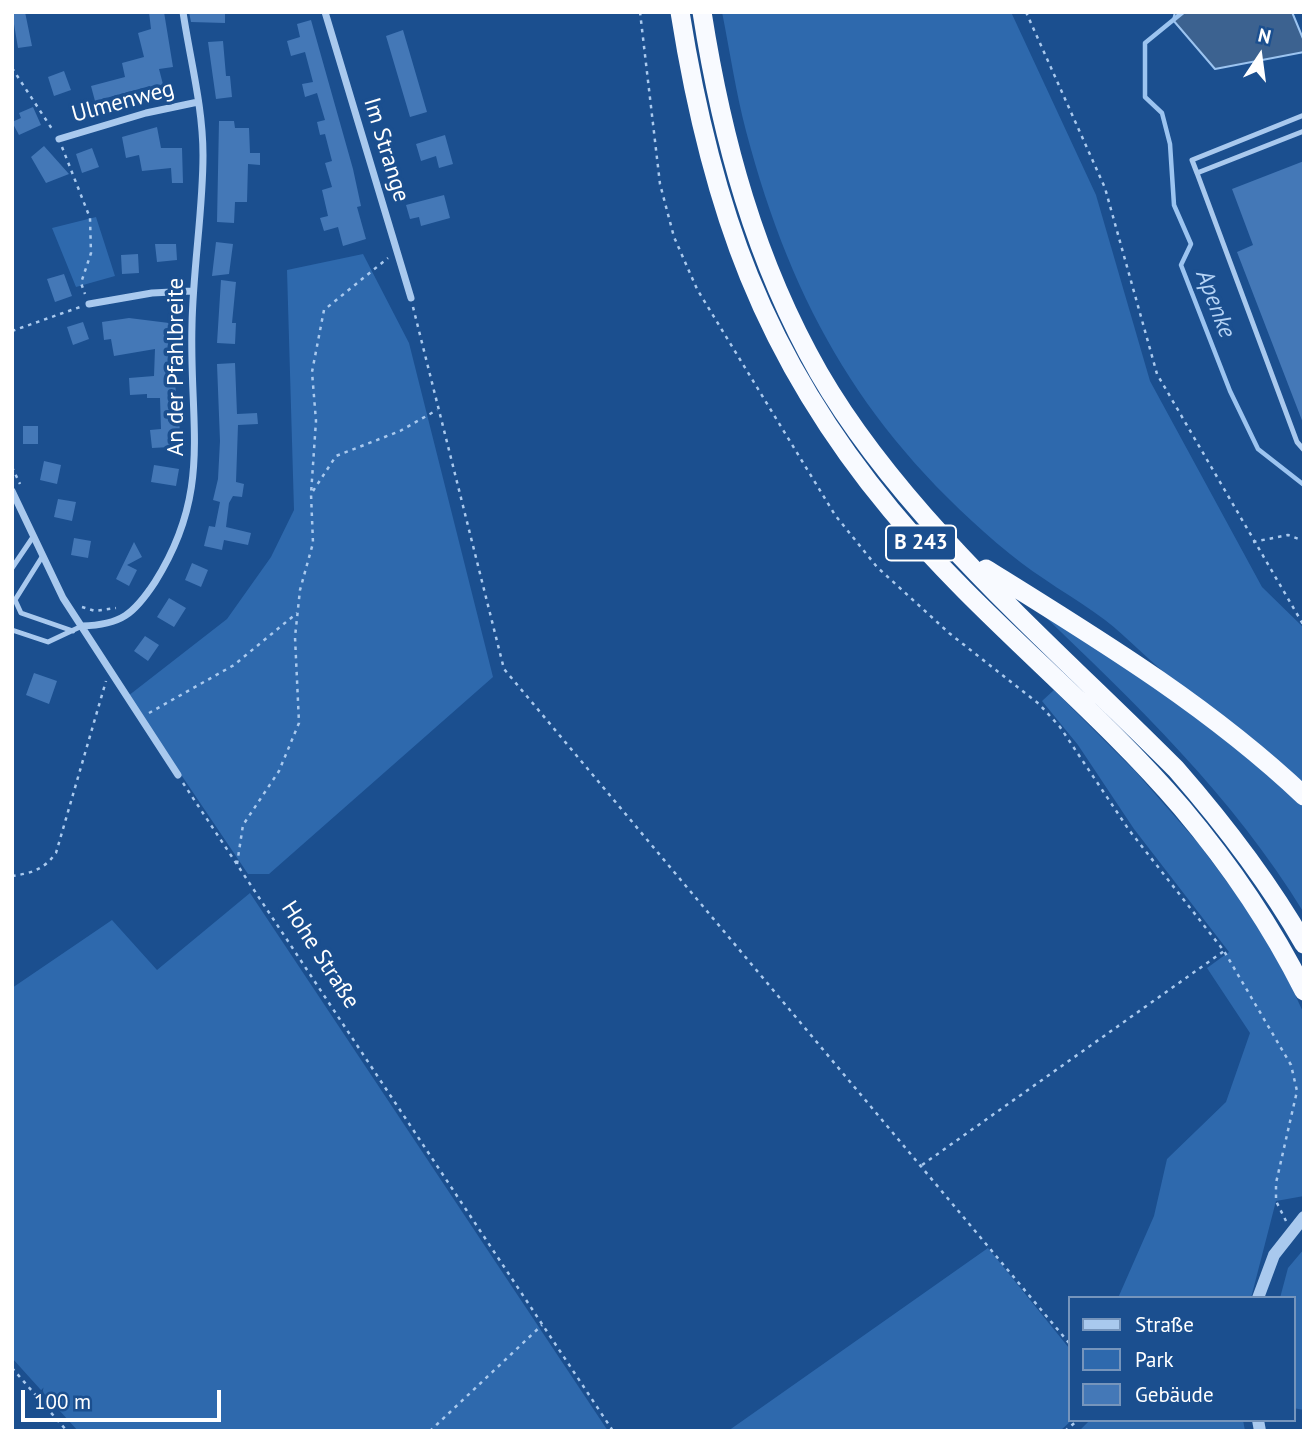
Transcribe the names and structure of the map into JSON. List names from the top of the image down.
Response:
{
  "streets": {
    "highway": ["B 243"],
    "street": ["Ulmenweg", "Im Strange", "An der Pfahlbreite"],
    "path": ["Hohe Straße"]
  },
  "crossings": [
    ["Ulmenweg", "An der Pfahlbreite"]
  ],
  "water": ["Apenke"],
  "legend": ["Straße", "Park", "Gebäude"],
  "scale_bar": "100 m",
  "north": "top"
}
